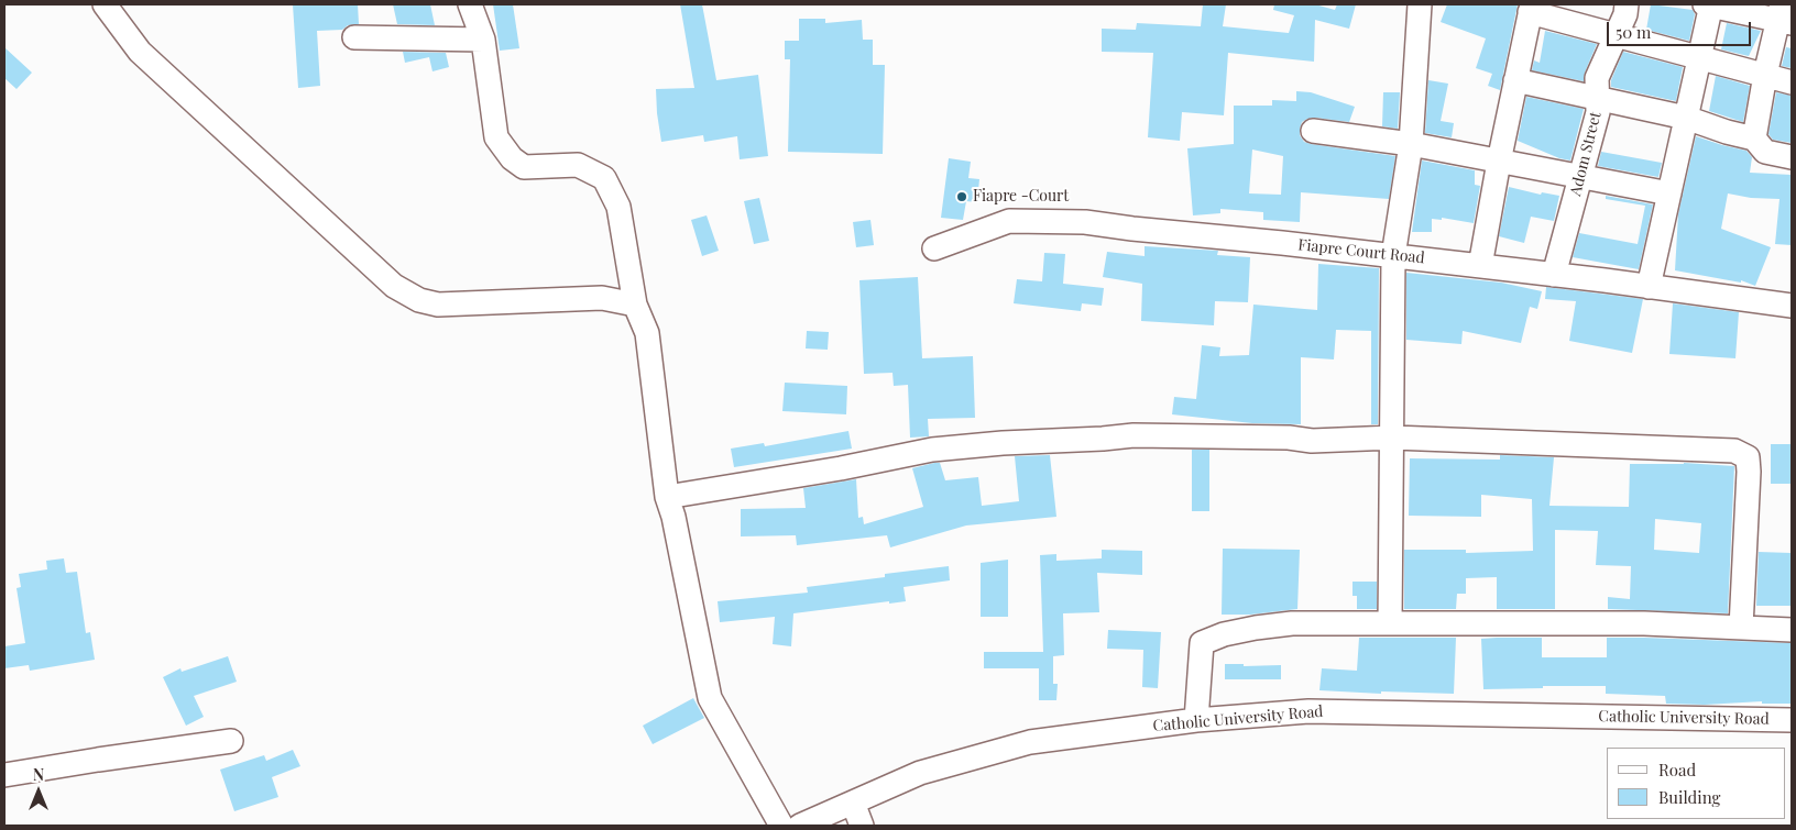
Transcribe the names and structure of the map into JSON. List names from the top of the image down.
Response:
{
  "streets": {
    "street": ["Adom Street", "Fiapre Court Road", "Catholic University Road"]
  },
  "crossings": [
    ["Adom Street", "Fiapre Court Road"]
  ],
  "places": ["Fiapre -Court"],
  "legend": ["Road", "Building"],
  "scale_bar": "50 m",
  "north": "top"
}
